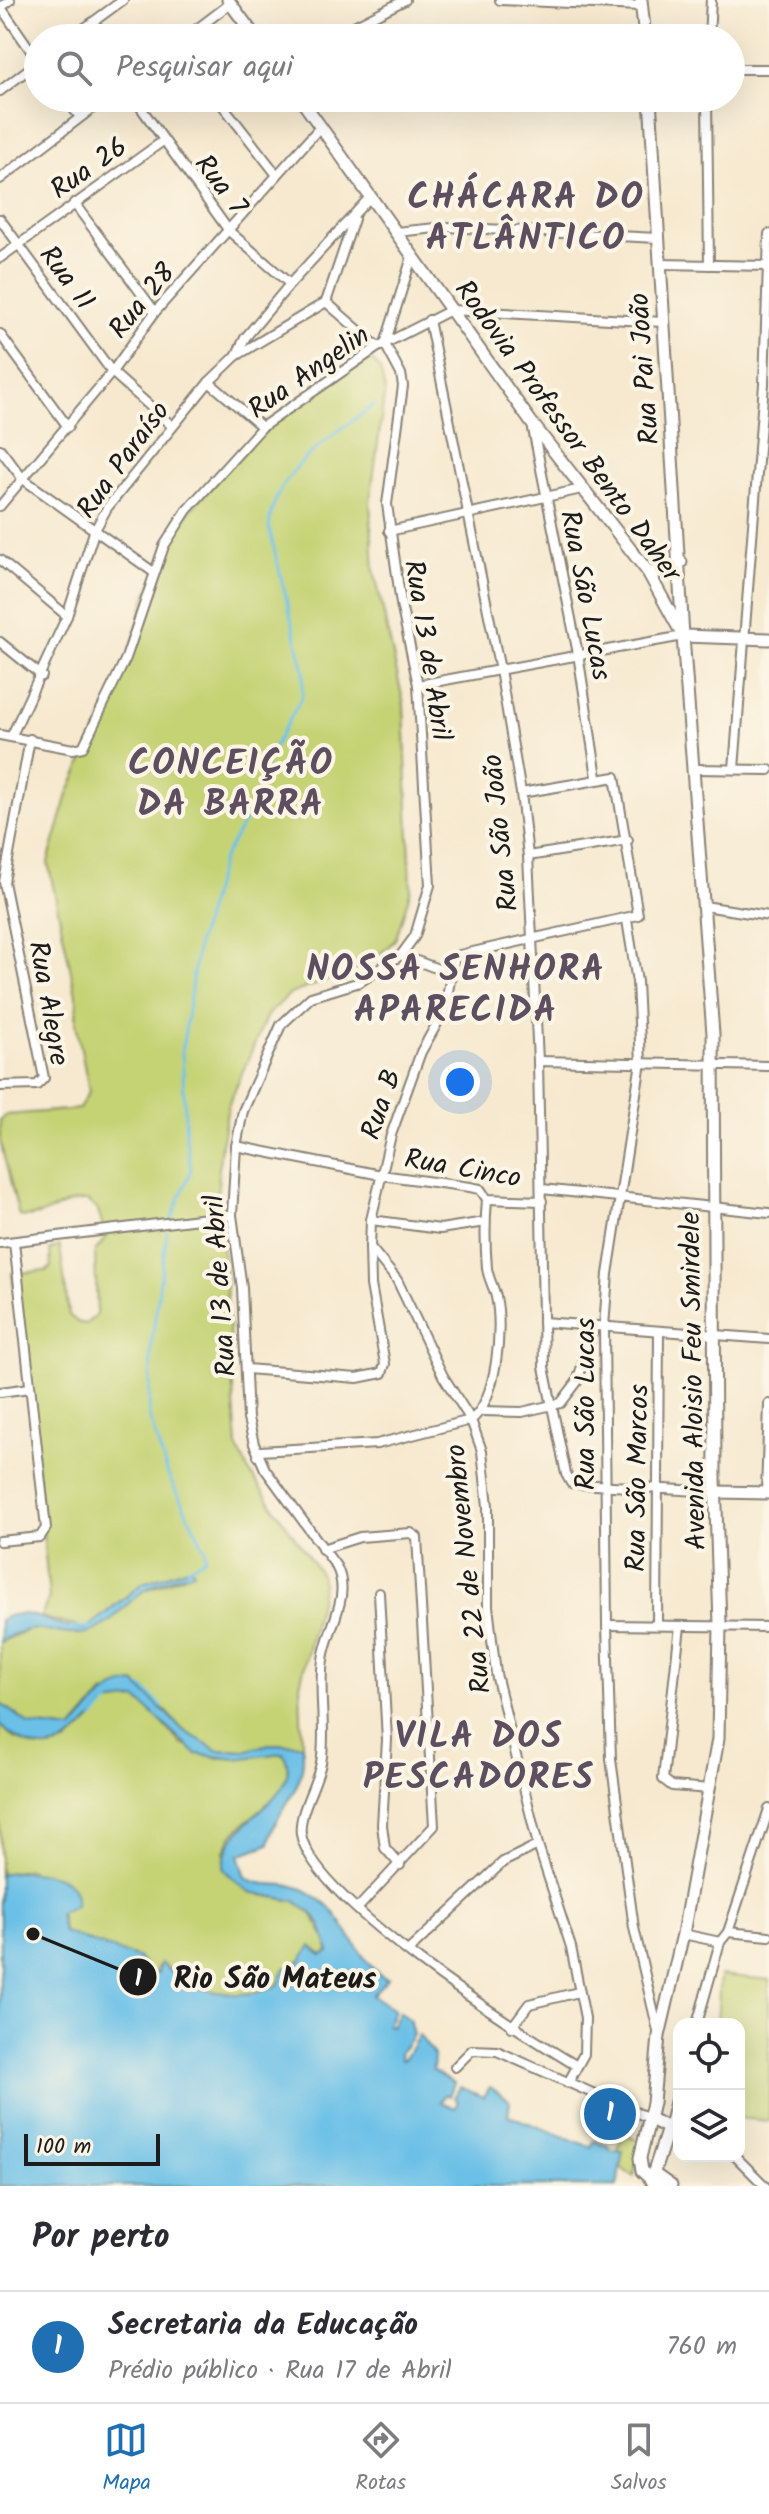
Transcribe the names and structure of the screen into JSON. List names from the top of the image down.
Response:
{
  "streets": {
    "street": [
      "Rua 26",
      "Rua 7",
      "Rua 11",
      "Rua 28",
      "Rua Pai João",
      "Rua Angelin",
      "Rodovia Professor Bento Daher",
      "Rua Paraíso",
      "Rua São Lucas",
      "Rua 13 de Abril",
      "Rua São João",
      "Rua Alegre",
      "Rua B",
      "Rua Cinco",
      "Avenida Aloisio Feu Smirdele",
      "Rua São Marcos",
      "Rua 22 de Novembro"
    ]
  },
  "crossings": [
    ["Rua 26", "Rua 7"],
    ["Rua 26", "Rua 11"],
    ["Rua 7", "Rua 28"],
    ["Rua 7", "Rua Paraíso"],
    ["Rua 11", "Rua 28"],
    ["Rua 11", "Rua Paraíso"],
    ["Rua 28", "Rodovia Professor Bento Daher"],
    ["Rua Pai João", "Rodovia Professor Bento Daher"],
    ["Rua Pai João", "Avenida Aloisio Feu Smirdele"],
    ["Rua Angelin", "Rodovia Professor Bento Daher"],
    ["Rua Angelin", "Rua 13 de Abril"],
    ["Rua Angelin", "Rua São João"],
    ["Rua Angelin", "Rua Alegre"],
    ["Rodovia Professor Bento Daher", "Rua Paraíso"],
    ["Rodovia Professor Bento Daher", "Rua São Lucas"],
    ["Rodovia Professor Bento Daher", "Avenida Aloisio Feu Smirdele"],
    ["Rua São Lucas", "Rua São João"],
    ["Rua São Lucas", "Avenida Aloisio Feu Smirdele"],
    ["Rua 13 de Abril", "Rua B"],
    ["Rua 13 de Abril", "Rua Cinco"],
    ["Rua 13 de Abril", "Rua 22 de Novembro"],
    ["Rua São João", "Rua Cinco"],
    ["Rua B", "Rua Cinco"]
  ],
  "districts": [
    "CHÁCARA DO ATLÂNTICO",
    "CONCEIÇÃO DA BARRA",
    "NOSSA SENHORA APARECIDA",
    "VILA DOS PESCADORES"
  ],
  "places": ["Rio São Mateus"],
  "scale_bar": "100 m",
  "page": {
    "search": "Pesquisar aqui",
    "pins": "1",
    "scale": "100 m",
    "heading": "Por perto",
    "list": [
      {
        "mark": "1",
        "name": "Secretaria da Educação",
        "note": "Prédio público · Rua 17 de Abril",
        "value": "760 m"
      }
    ],
    "nav": ["Mapa", "Rotas", "Salvos"]
  }
}
